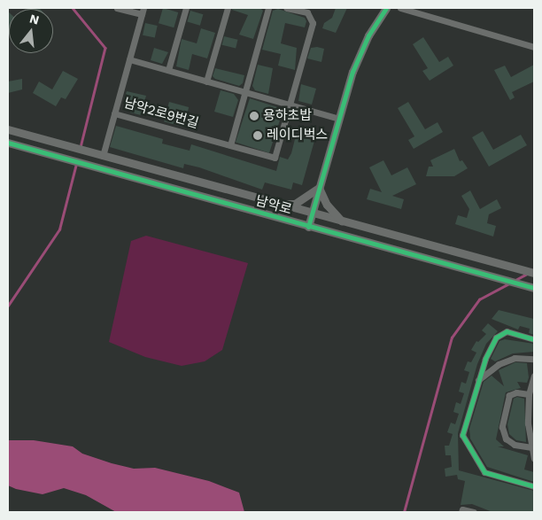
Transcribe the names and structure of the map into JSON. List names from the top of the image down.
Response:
{
  "streets": {
    "street": ["남악2로9번길", "남악로"]
  },
  "places": ["용하초밥", "레이디벅스"],
  "north": "top"
}
